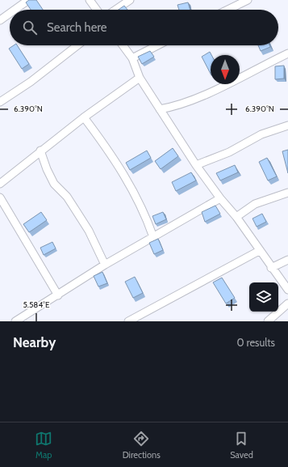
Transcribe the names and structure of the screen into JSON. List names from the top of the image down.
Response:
{
  "north": "bottom",
  "page": {
    "search": "Search here",
    "heading": ["Nearby", "0 results"],
    "nav": ["Map", "Directions", "Saved"]
  },
  "coordinates": ["6.390°N", "5.584°E"]
}
